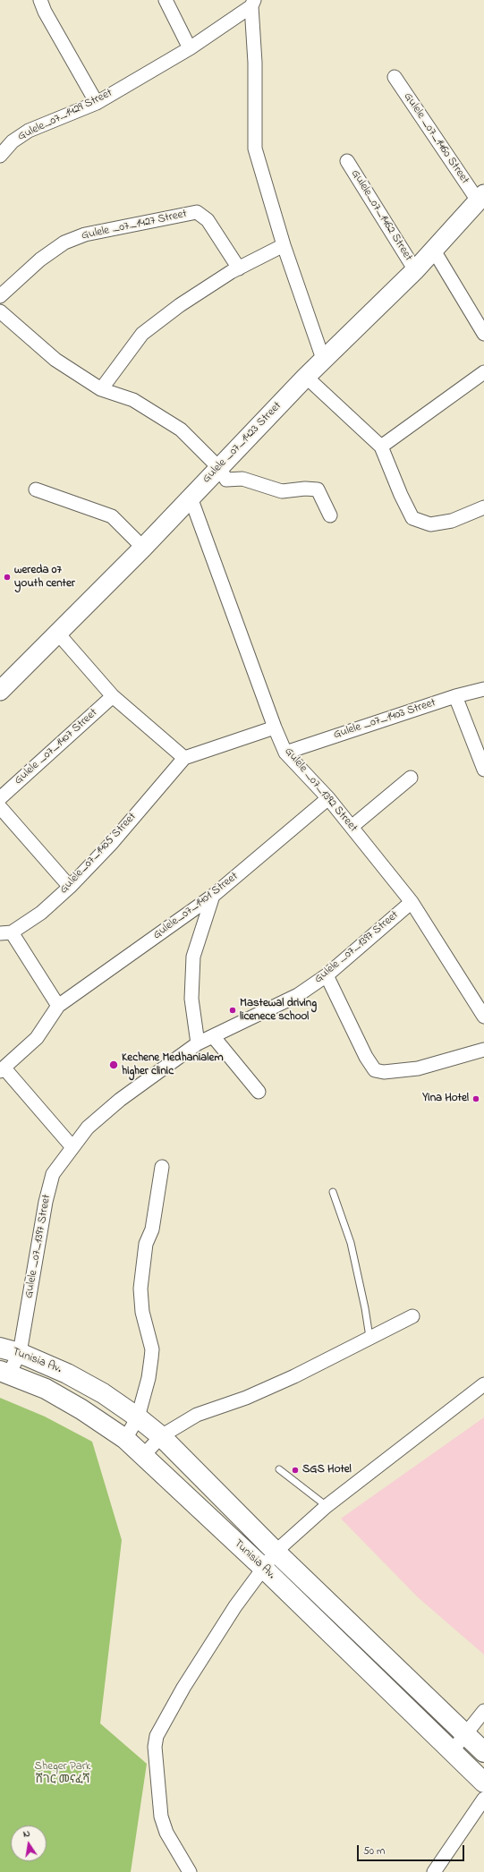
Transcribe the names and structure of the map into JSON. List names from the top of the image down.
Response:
{
  "streets": {
    "main road": ["Gulele _07_1423 Street", "Tunisia Av."],
    "street": [
      "Gulele_07_1429 Street",
      "Gulele _07_1460 Street",
      "Gulele_07_1462 Street",
      "Gulele _07_1427 Street",
      "Gulele _07_1403 Street",
      "Gulele _07_1407 Street",
      "Gulele _07_1392 Street",
      "Gulele_07_1405 Street",
      "Gulele_07_1401 Street",
      "Gulele _07_1397 Street"
    ]
  },
  "crossings": [
    ["Gulele _07_1460 Street", "Gulele _07_1423 Street"],
    ["Gulele_07_1462 Street", "Gulele _07_1423 Street"],
    ["Gulele _07_1423 Street", "Gulele _07_1392 Street"],
    ["Gulele _07_1403 Street", "Gulele _07_1392 Street"],
    ["Gulele _07_1392 Street", "Gulele_07_1401 Street"],
    ["Gulele _07_1392 Street", "Gulele _07_1397 Street"],
    ["Gulele _07_1397 Street", "Tunisia Av."]
  ],
  "parks": ["Sheger Park ሸገር መናፈሻ"],
  "places": [
    "wereda 07 youth center",
    "Mastewal driving licenece school",
    "Kechene Medhanialem higher clinic",
    "Yina Hotel",
    "SGS Hotel"
  ],
  "scale_bar": "50 m",
  "north": "top"
}
